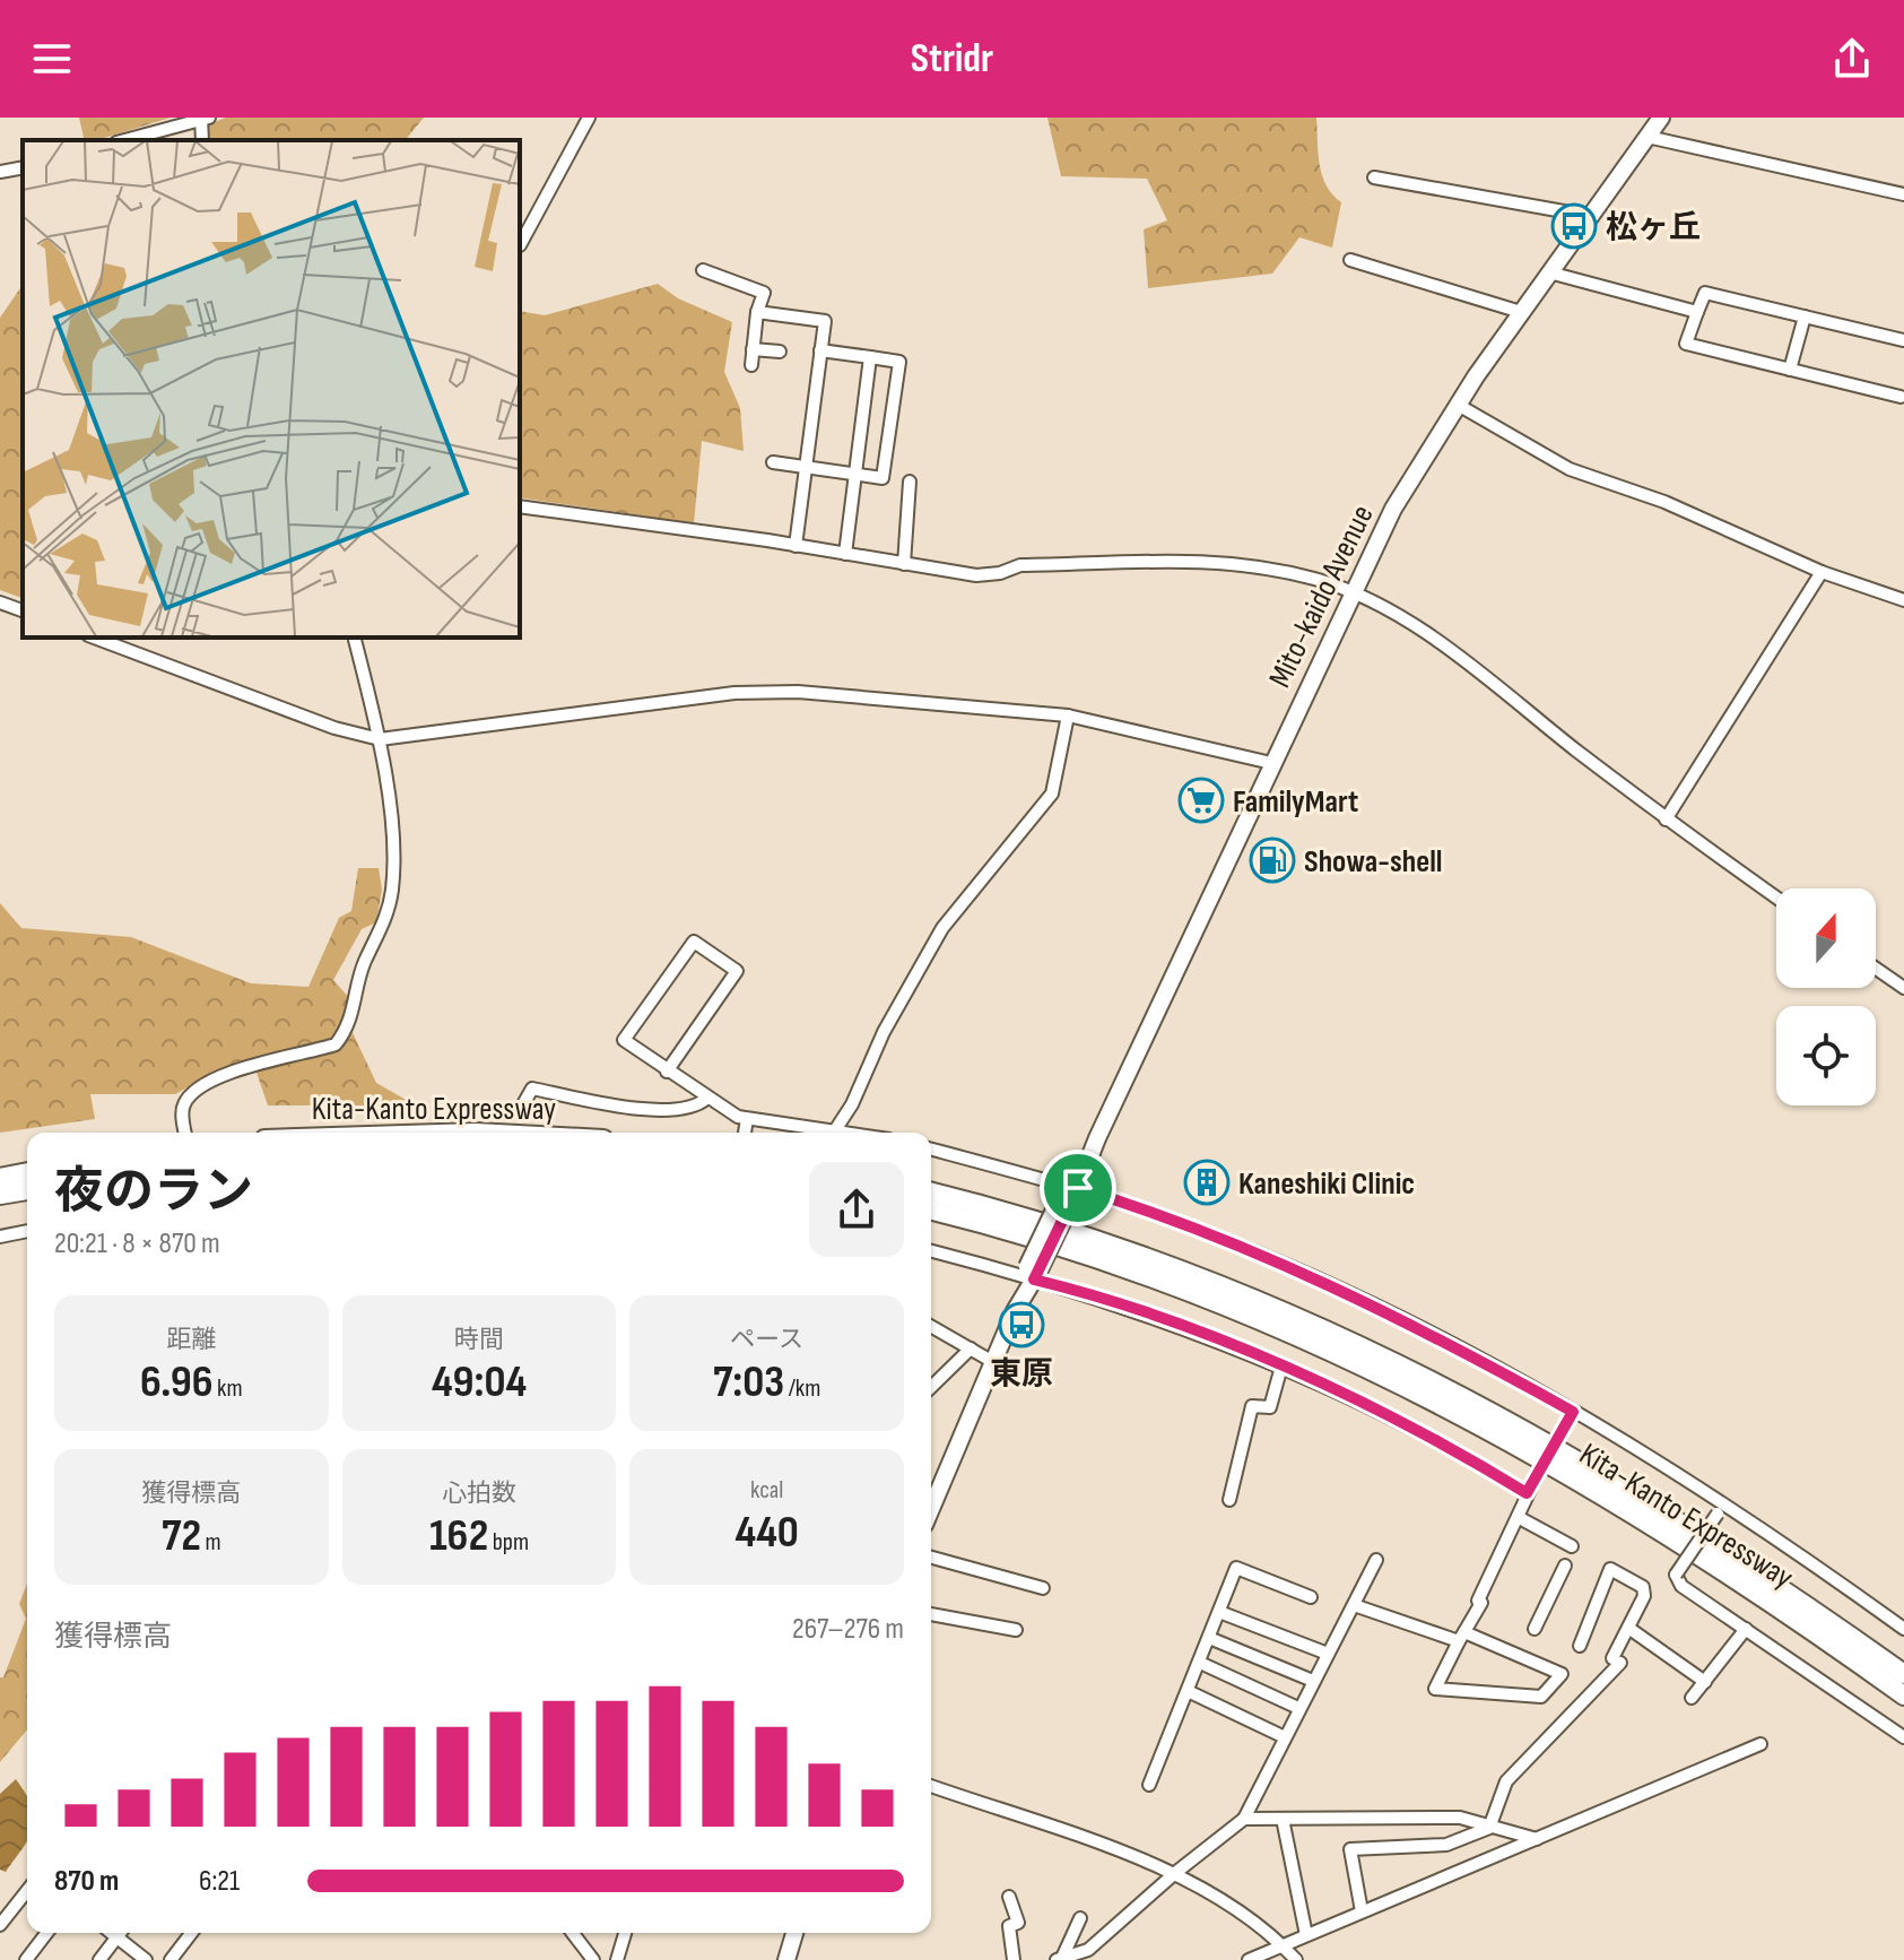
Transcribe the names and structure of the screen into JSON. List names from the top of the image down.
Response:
{
  "streets": {
    "highway": ["Kita-Kanto Expressway"],
    "main road": ["Mito-kaido Avenue"]
  },
  "places": {
    "bus stop": ["松ヶ丘", "東原"],
    "supermarket": ["FamilyMart"],
    "fuel station": ["Showa-shell"],
    "building": ["Kaneshiki Clinic"]
  },
  "north": "top",
  "page": {
    "header": "Stridr",
    "heading": ["夜のラン", "20:21 · 8 × 870 m"],
    "stats": [
      ["距離", "6.96 km"],
      ["時間", "49:04"],
      ["ペース", "7:03 /km"],
      ["獲得標高", "72 m"],
      ["心拍数", "162 bpm"],
      ["kcal", "440"]
    ],
    "chart": ["獲得標高", "267–276 m"],
    "list": [
      {
        "name": "870 m",
        "note": "6:21"
      }
    ]
  }
}
